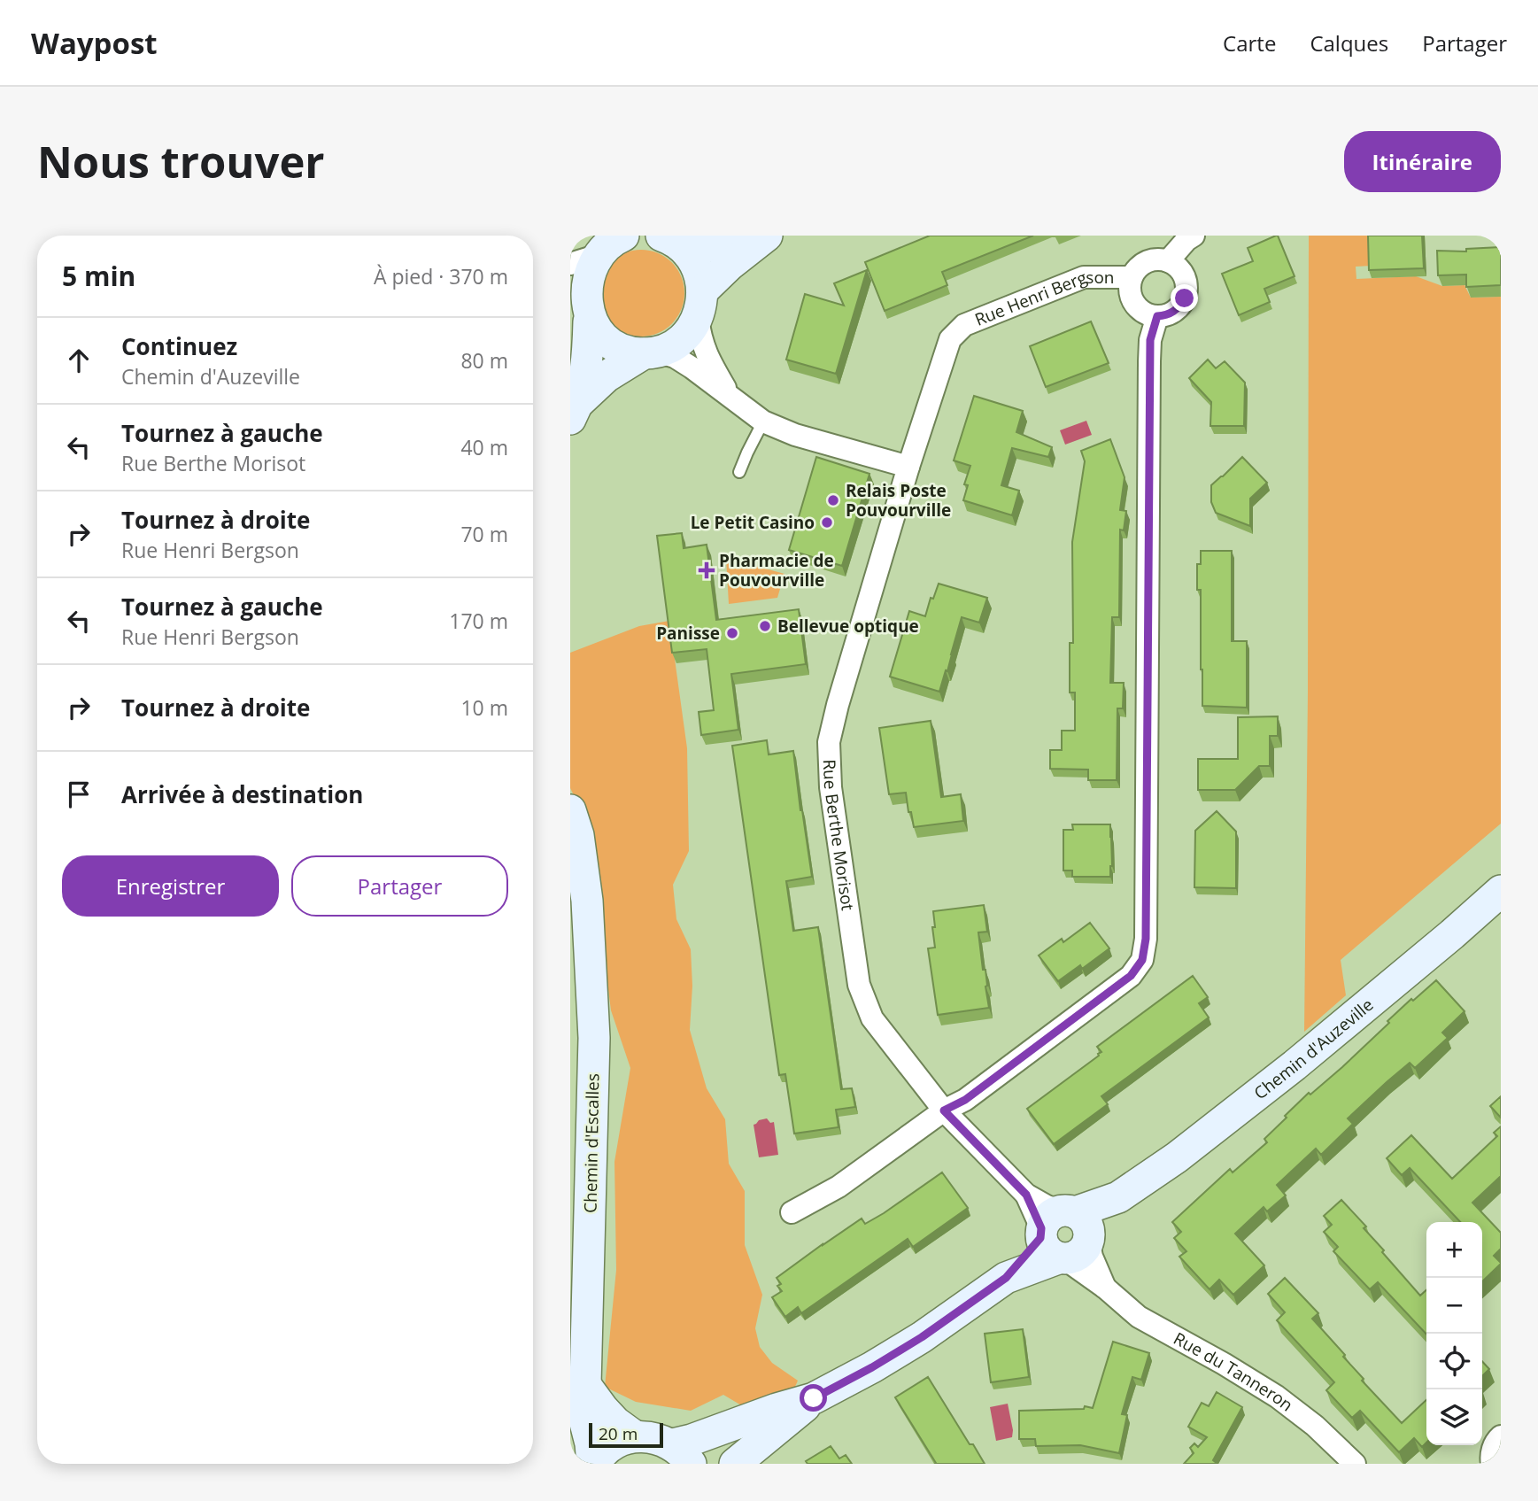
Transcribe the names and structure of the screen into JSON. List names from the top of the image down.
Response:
{
  "streets": {
    "street": [
      "Rue Henri Bergson",
      "Rue Berthe Morisot",
      "Chemin d'Auzeville",
      "Chemin d'Escalles",
      "Rue du Tanneron"
    ]
  },
  "crossings": [
    ["Rue Henri Bergson", "Rue Berthe Morisot"],
    ["Rue Berthe Morisot", "Chemin d'Auzeville"],
    ["Rue Berthe Morisot", "Rue du Tanneron"],
    ["Chemin d'Auzeville", "Rue du Tanneron"]
  ],
  "places": {
    "other": [
      "Relais Poste Pouvourville",
      "Le Petit Casino",
      "Bellevue optique",
      "Panisse"
    ],
    "health": ["Pharmacie de Pouvourville"]
  },
  "scale_bar": "20 m",
  "page": {
    "header": "Waypost",
    "nav": ["Carte", "Calques", "Partager"],
    "buttons": [
      "Itinéraire",
      ["Enregistrer", "Partager"]
    ],
    "title": "Nous trouver",
    "heading": ["5 min", "À pied · 370 m"],
    "list": [
      ["Continuez", "Chemin d'Auzeville", "80 m"],
      ["Tournez à gauche", "Rue Berthe Morisot", "40 m"],
      ["Tournez à droite", "Rue Henri Bergson", "70 m"],
      ["Tournez à gauche", "Rue Henri Bergson", "170 m"],
      ["Tournez à droite", "10 m"],
      "Arrivée à destination"
    ],
    "map_buttons": ["+", "−"],
    "scale": "20 m"
  }
}
